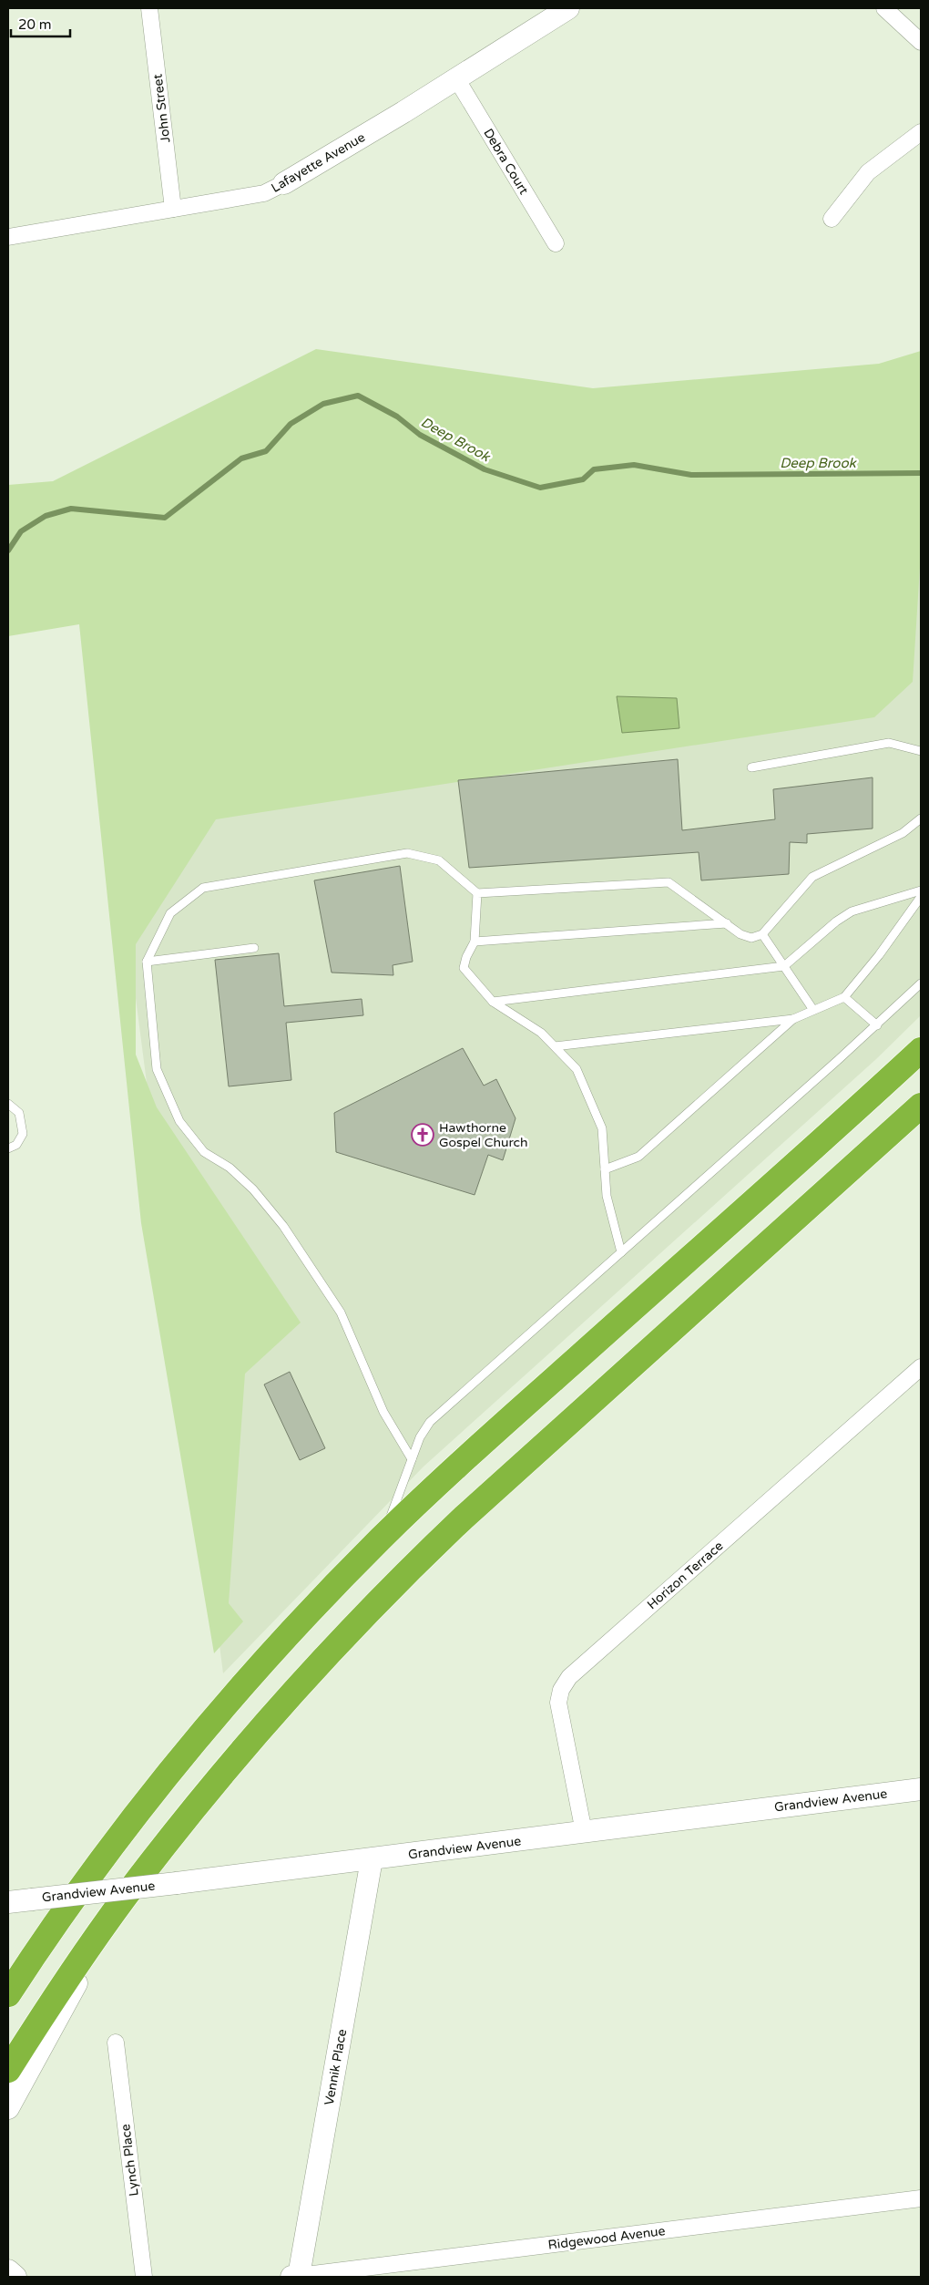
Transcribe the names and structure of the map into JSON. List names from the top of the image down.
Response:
{
  "streets": {
    "street": [
      "John Street",
      "Debra Court",
      "Lafayette Avenue",
      "Horizon Terrace",
      "Grandview Avenue",
      "Vennik Place",
      "Lynch Place",
      "Ridgewood Avenue"
    ]
  },
  "crossings": [
    ["John Street", "Lafayette Avenue"],
    ["Debra Court", "Lafayette Avenue"],
    ["Horizon Terrace", "Grandview Avenue"],
    ["Grandview Avenue", "Vennik Place"],
    ["Vennik Place", "Ridgewood Avenue"]
  ],
  "water": ["Deep Brook"],
  "places": {
    "church": ["Hawthorne Gospel Church"]
  },
  "scale_bar": "20 m"
}
